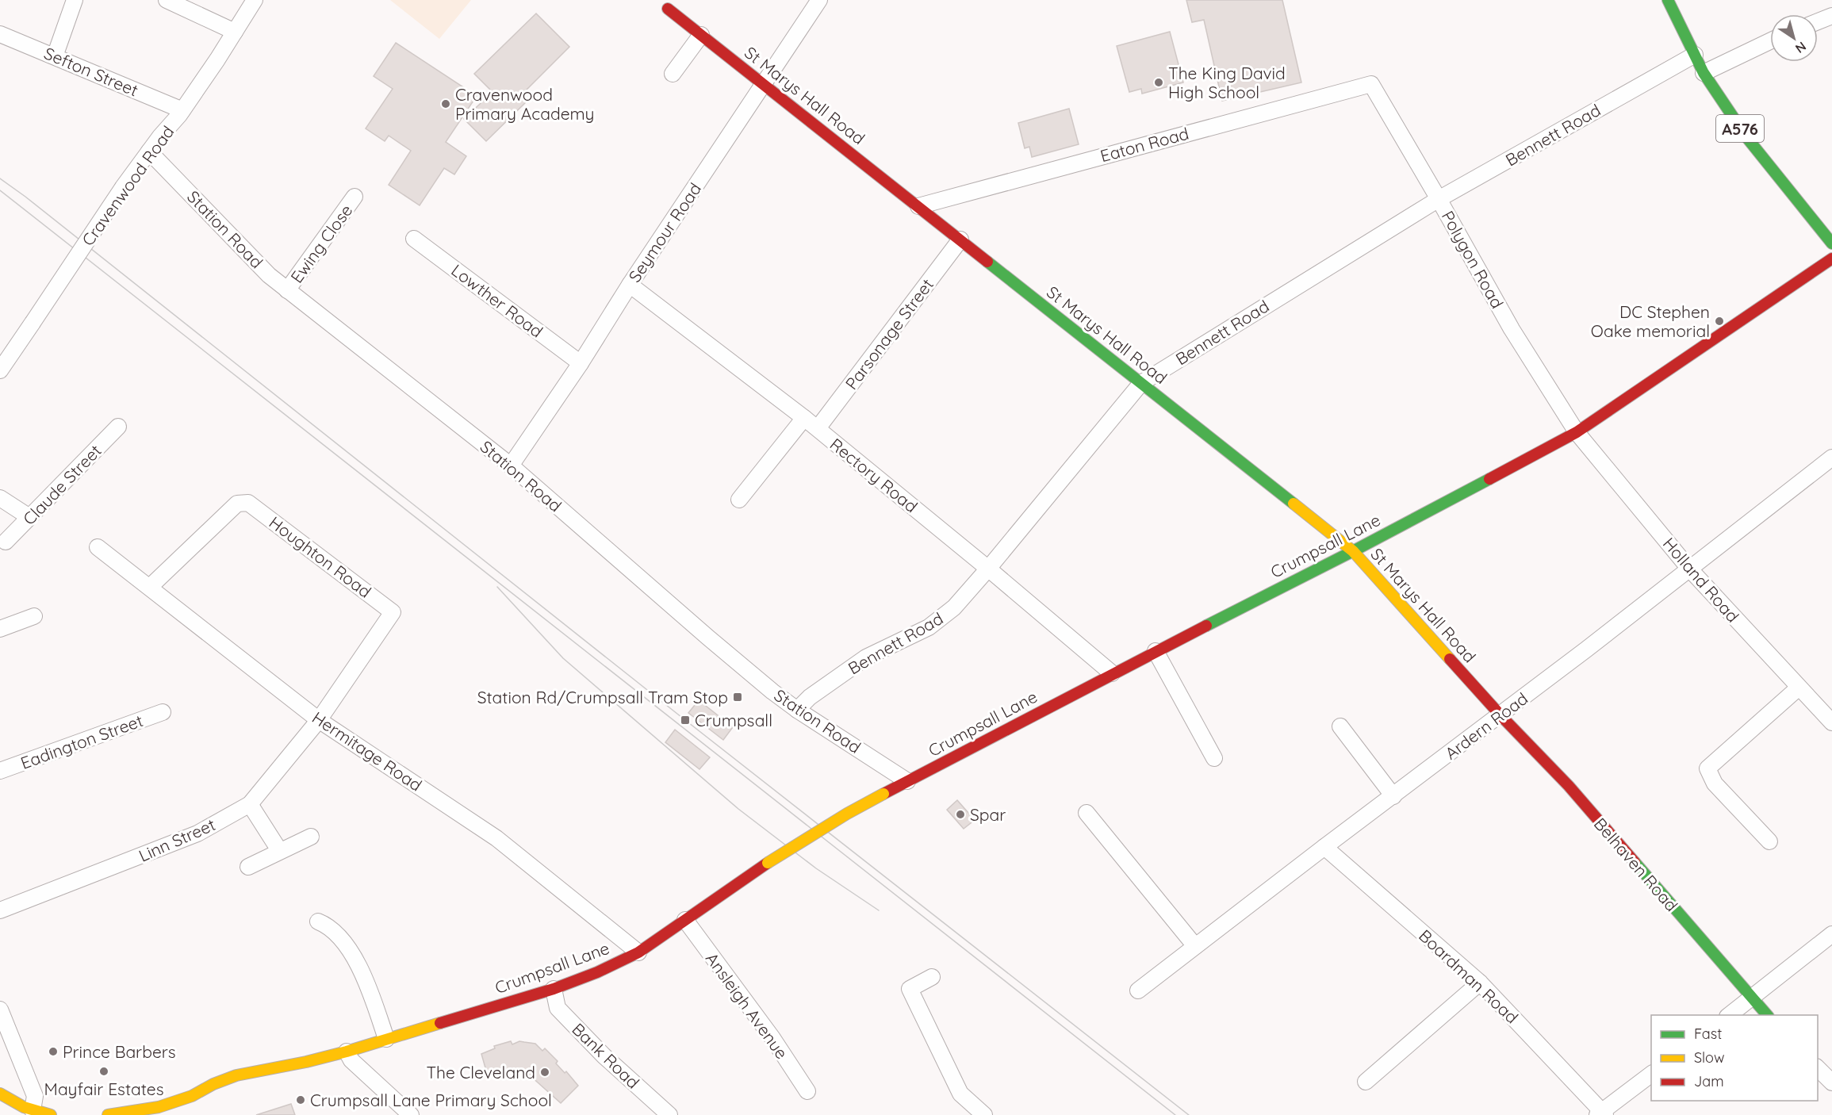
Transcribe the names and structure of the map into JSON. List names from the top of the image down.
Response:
{
  "streets": {
    "main road": [
      "St Marys Hall Road",
      "A576",
      "Crumpsall Lane",
      "Belhaven Road"
    ],
    "street": [
      "Sefton Street",
      "Bennett Road",
      "Eaton Road",
      "Cravenwood Road",
      "Station Road",
      "Seymour Road",
      "Ewing Close",
      "Polygon Road",
      "Lowther Road",
      "Parsonage Street",
      "Rectory Road",
      "Claude Street",
      "Houghton Road",
      "Holland Road",
      "Ardern Road",
      "Eadington Street",
      "Hermitage Road",
      "Linn Street",
      "Boardman Road",
      "Ansleigh Avenue",
      "Bank Road"
    ]
  },
  "crossings": [
    ["Sefton Street", "Cravenwood Road"],
    ["St Marys Hall Road", "Bennett Road"],
    ["St Marys Hall Road", "Eaton Road"],
    ["St Marys Hall Road", "Seymour Road"],
    ["St Marys Hall Road", "Parsonage Street"],
    ["St Marys Hall Road", "Crumpsall Lane"],
    ["St Marys Hall Road", "Ardern Road"],
    ["St Marys Hall Road", "Belhaven Road"],
    ["A576", "Bennett Road"],
    ["Bennett Road", "Station Road"],
    ["Bennett Road", "Polygon Road"],
    ["Bennett Road", "Rectory Road"],
    ["Eaton Road", "Polygon Road"],
    ["Cravenwood Road", "Station Road"],
    ["Station Road", "Seymour Road"],
    ["Station Road", "Ewing Close"],
    ["Station Road", "Crumpsall Lane"],
    ["Seymour Road", "Lowther Road"],
    ["Seymour Road", "Rectory Road"],
    ["Polygon Road", "Crumpsall Lane"],
    ["Polygon Road", "Holland Road"],
    ["Parsonage Street", "Rectory Road"],
    ["Rectory Road", "Crumpsall Lane"],
    ["Crumpsall Lane", "Holland Road"],
    ["Crumpsall Lane", "Hermitage Road"],
    ["Crumpsall Lane", "Ansleigh Avenue"],
    ["Crumpsall Lane", "Bank Road"],
    ["Houghton Road", "Hermitage Road"],
    ["Houghton Road", "Linn Street"],
    ["Holland Road", "Ardern Road"],
    ["Ardern Road", "Belhaven Road"],
    ["Ardern Road", "Boardman Road"],
    ["Hermitage Road", "Linn Street"]
  ],
  "places": {
    "other": [
      "The King David High School",
      "Cravenwood Primary Academy",
      "DC Stephen Oake memorial",
      "Spar",
      "Prince Barbers",
      "Mayfair Estates",
      "The Cleveland",
      "Crumpsall Lane Primary School"
    ],
    "transit": ["Station Rd/Crumpsall Tram Stop", "Crumpsall"]
  },
  "legend": ["Fast", "Slow", "Jam"],
  "north": "bottom right"
}
